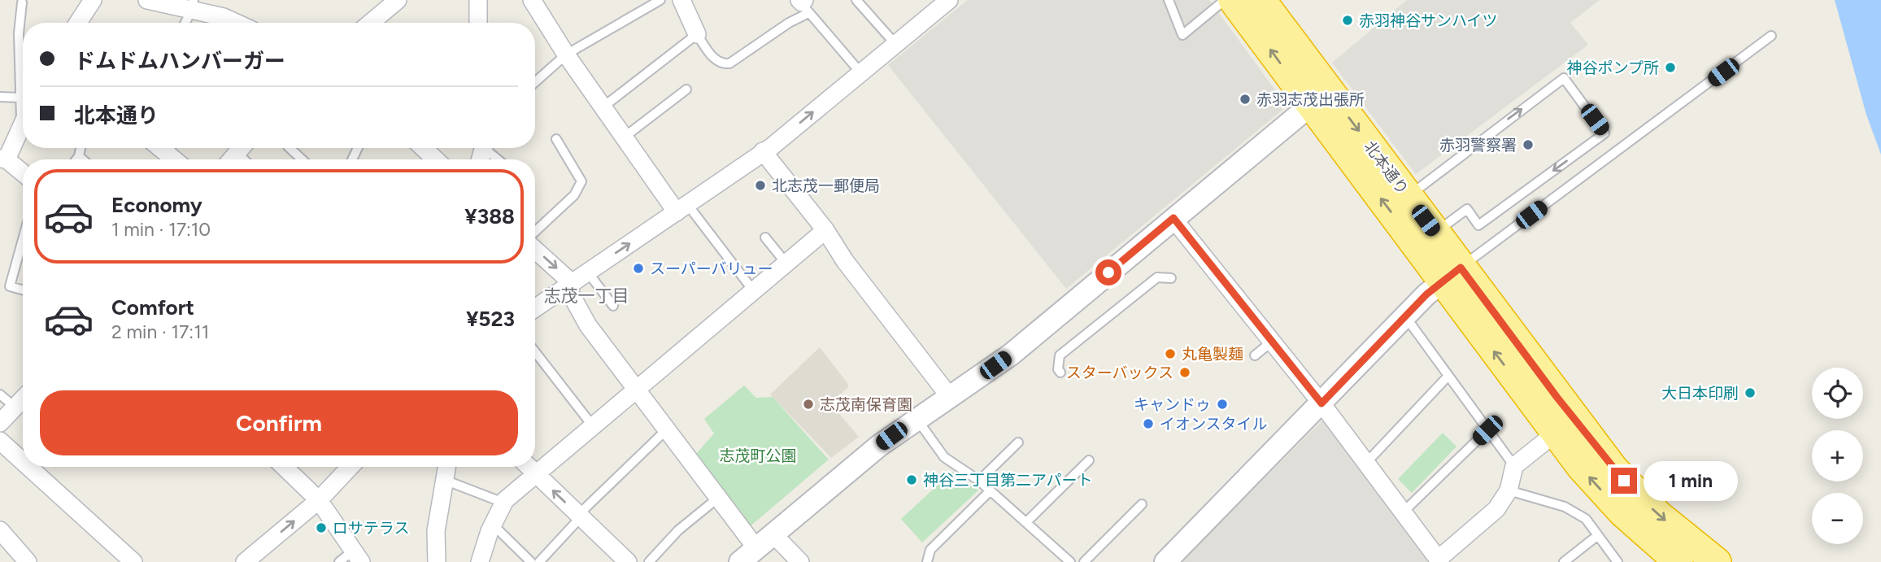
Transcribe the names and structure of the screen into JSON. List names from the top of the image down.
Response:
{
  "streets": {
    "highway": ["北本通り"]
  },
  "districts": ["志茂一丁目"],
  "parks": ["志茂町公園"],
  "places": [
    "赤羽神谷サンハイツ",
    "神谷ポンプ所",
    "赤羽志茂出張所",
    "赤羽警察署",
    "北志茂一郵便局",
    "スーパーバリュー",
    "丸亀製麺",
    "スターバックス",
    "大日本印刷",
    "志茂南保育園",
    "キャンドゥ",
    "イオンスタイル",
    "神谷三丁目第二アパート",
    "ロサテラス"
  ],
  "page": {
    "banner": ["ドムドムハンバーガー", "北本通り"],
    "list": [
      {
        "name": "Economy",
        "note": "1 min · 17:10",
        "value": "¥388"
      },
      {
        "name": "Comfort",
        "note": "2 min · 17:11",
        "value": "¥523"
      }
    ],
    "map_buttons": ["+", "−"],
    "buttons": "Confirm",
    "bubble": "1 min"
  }
}
